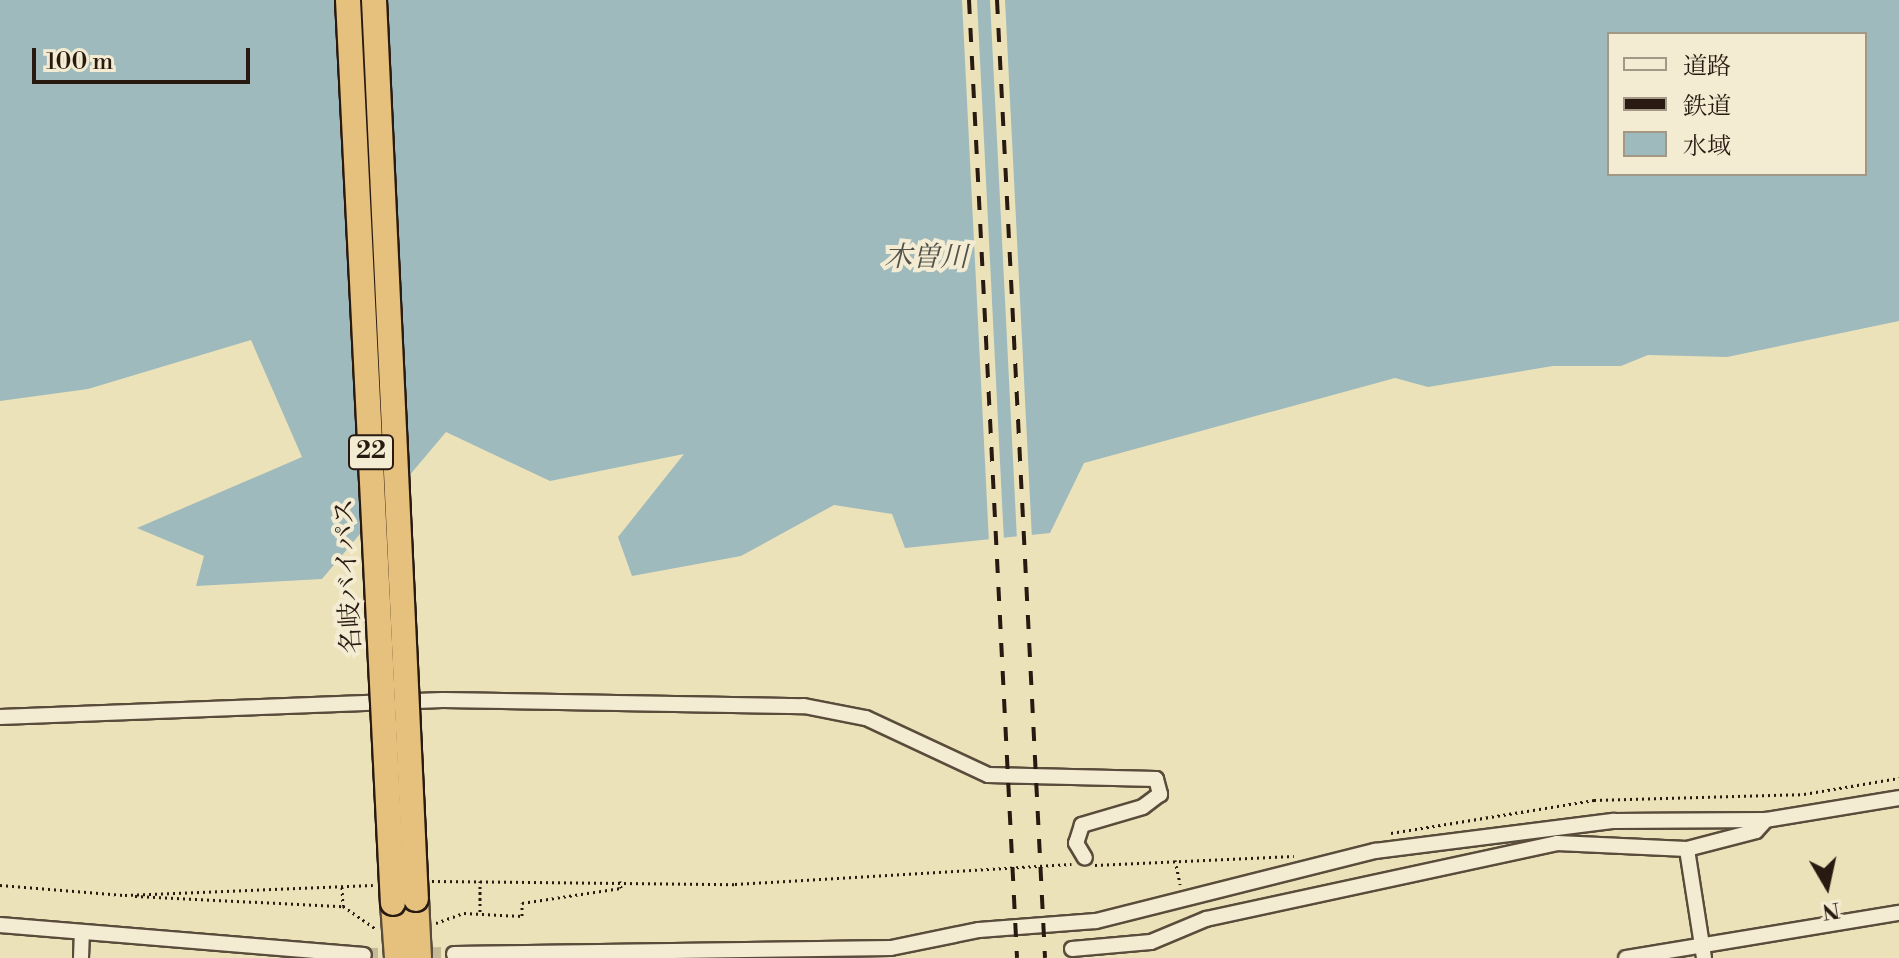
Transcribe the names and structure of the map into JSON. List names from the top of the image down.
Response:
{
  "streets": {
    "highway": ["22", "名岐バイパス"]
  },
  "water": ["木曽川"],
  "legend": ["道路", "鉄道", "水域"],
  "scale_bar": "100 m",
  "north": "bottom"
}
